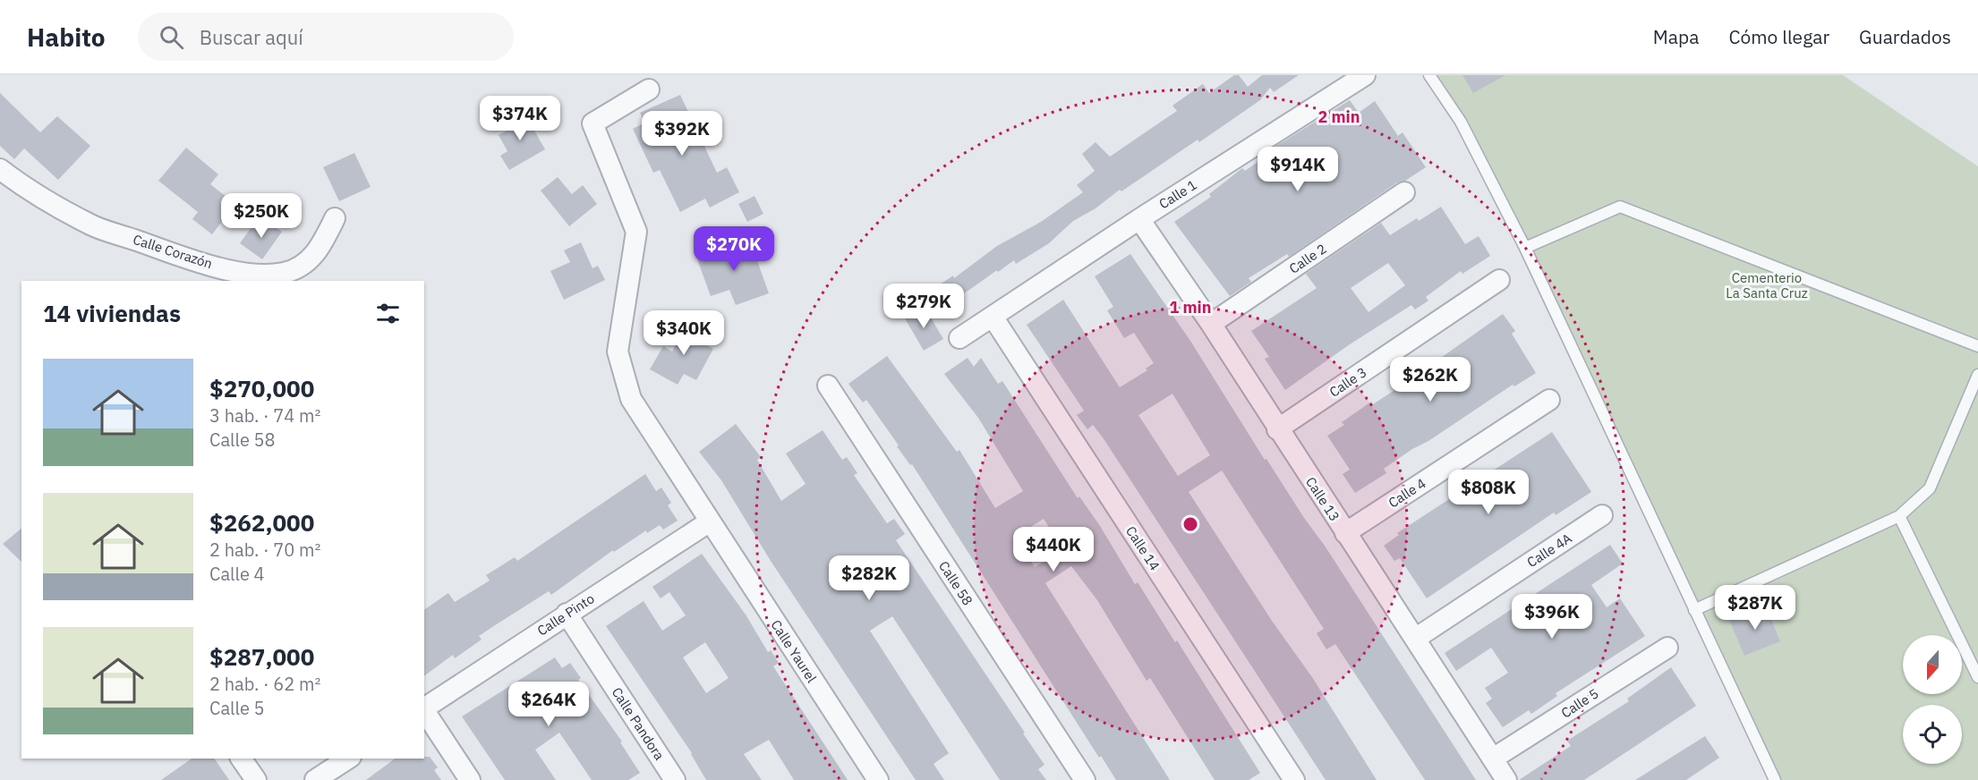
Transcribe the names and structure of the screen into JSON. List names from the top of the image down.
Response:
{
  "streets": {
    "street": [
      "Calle 1",
      "Calle Corazón",
      "Calle 2",
      "Calle 3",
      "Calle 4",
      "Calle 13",
      "Calle 14",
      "Calle 4A",
      "Calle 58",
      "Calle Pinto",
      "Calle Yaurel",
      "Calle 5",
      "Calle Pandora"
    ]
  },
  "crossings": [
    ["Calle 1", "Calle 13"],
    ["Calle 1", "Calle 14"],
    ["Calle 2", "Calle 13"],
    ["Calle 3", "Calle 13"],
    ["Calle 4", "Calle 13"],
    ["Calle 13", "Calle 4A"],
    ["Calle 13", "Calle 5"],
    ["Calle Pinto", "Calle Yaurel"],
    ["Calle Pinto", "Calle Pandora"]
  ],
  "parks": ["Cementerio La Santa Cruz"],
  "north": "bottom",
  "page": {
    "header": "Habito",
    "search": "Buscar aquí",
    "nav": ["Mapa", "Cómo llegar", "Guardados"],
    "price": [
      "$374K",
      "$392K",
      "$914K",
      "$250K",
      "$270K",
      "$279K",
      "$340K",
      "$262K",
      "$808K",
      "$440K",
      "$282K",
      "$287K",
      "$396K",
      "$264K"
    ],
    "heading": "14 viviendas",
    "list": [
      {
        "name": "$270,000",
        "note": "3 hab. · 74 m² · Calle 58"
      },
      {
        "name": "$262,000",
        "note": "2 hab. · 70 m² · Calle 4"
      },
      {
        "name": "$287,000",
        "note": "2 hab. · 62 m² · Calle 5"
      }
    ]
  },
  "rings": ["2 min", "1 min"]
}
